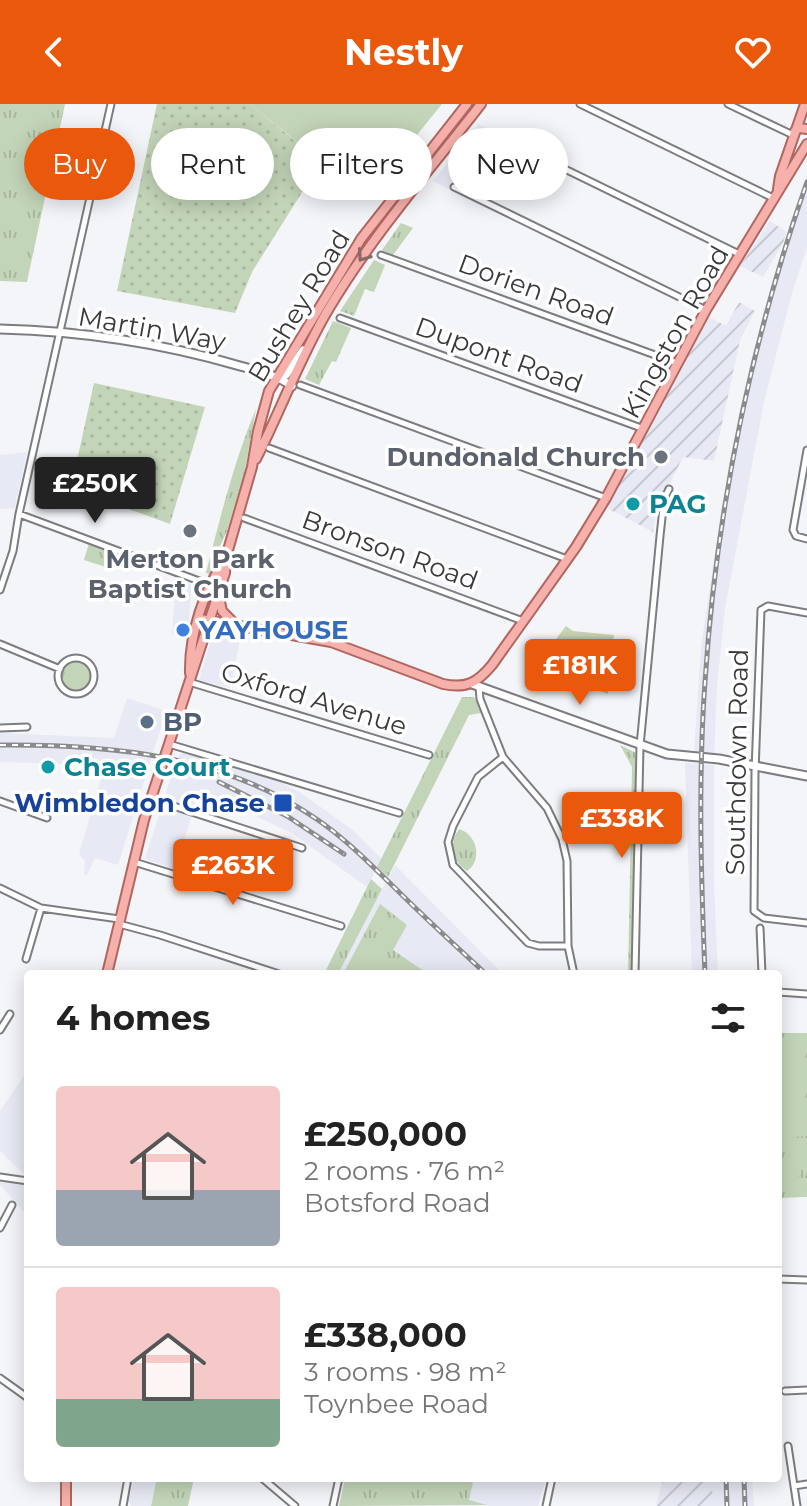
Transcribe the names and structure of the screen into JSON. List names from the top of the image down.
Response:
{
  "streets": {
    "main road": ["Bushey Road", "Martin Way", "Kingston Road"],
    "street": [
      "Dorien Road",
      "Dupont Road",
      "Bronson Road",
      "Oxford Avenue",
      "Southdown Road"
    ]
  },
  "crossings": [
    ["Dorien Road", "Kingston Road"],
    ["Bushey Road", "Martin Way"],
    ["Kingston Road", "Dupont Road"],
    ["Kingston Road", "Bronson Road"]
  ],
  "places": {
    "other": [
      "Dundonald Church",
      "PAG",
      "Merton Park Baptist Church",
      "YAYHOUSE",
      "BP",
      "Chase Court"
    ],
    "transit": ["Wimbledon Chase"]
  },
  "page": {
    "header": "Nestly",
    "chip": [
      "Buy",
      "Rent",
      "Filters",
      "New"
    ],
    "price": [
      "£250K",
      "£181K",
      "£338K",
      "£263K"
    ],
    "heading": "4 homes",
    "list": [
      {
        "name": "£250,000",
        "note": "2 rooms · 76 m² · Botsford Road"
      },
      {
        "name": "£338,000",
        "note": "3 rooms · 98 m² · Toynbee Road"
      }
    ]
  }
}
